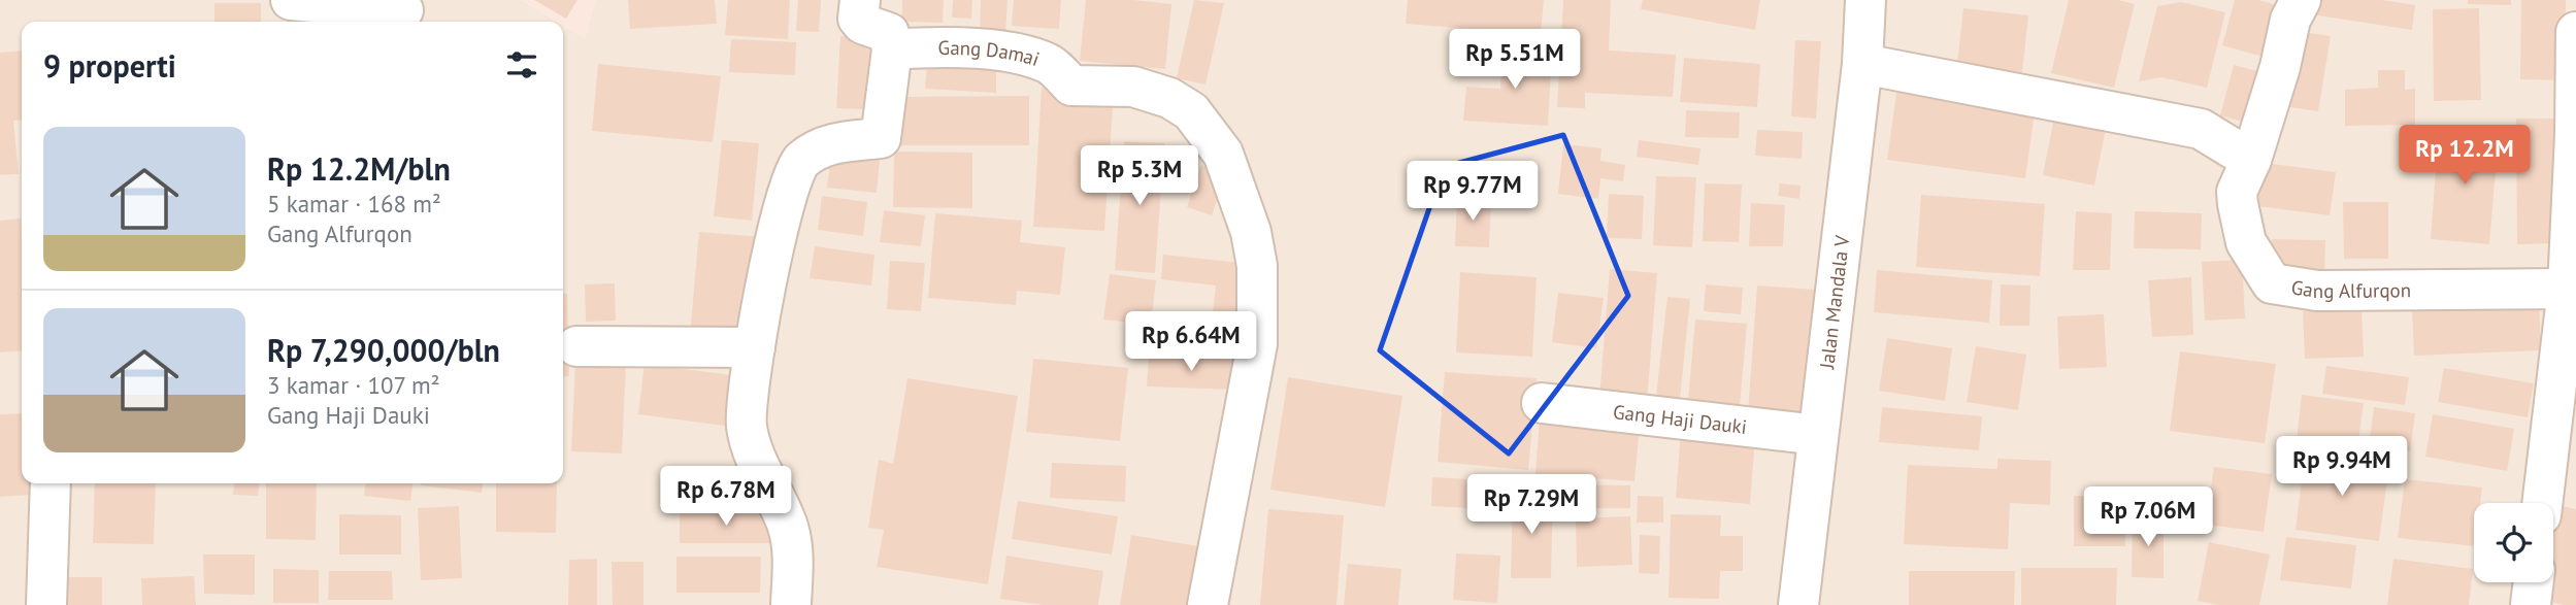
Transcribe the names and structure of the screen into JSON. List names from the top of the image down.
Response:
{
  "streets": {
    "street": [
      "Gang Damai",
      "Gang Alfurqon",
      "Jalan Mandala V",
      "Gang Haji Dauki"
    ]
  },
  "crossings": [
    ["Jalan Mandala V", "Gang Haji Dauki"]
  ],
  "page": {
    "heading": "9 properti",
    "price": [
      "Rp 5.51M",
      "Rp 12.2M",
      "Rp 5.3M",
      "Rp 9.77M",
      "Rp 6.64M",
      "Rp 9.94M",
      "Rp 6.78M",
      "Rp 7.29M",
      "Rp 7.06M"
    ],
    "list": [
      {
        "name": "Rp 12.2M/bln",
        "note": "5 kamar · 168 m² · Gang Alfurqon"
      },
      {
        "name": "Rp 7,290,000/bln",
        "note": "3 kamar · 107 m² · Gang Haji Dauki"
      }
    ]
  }
}
